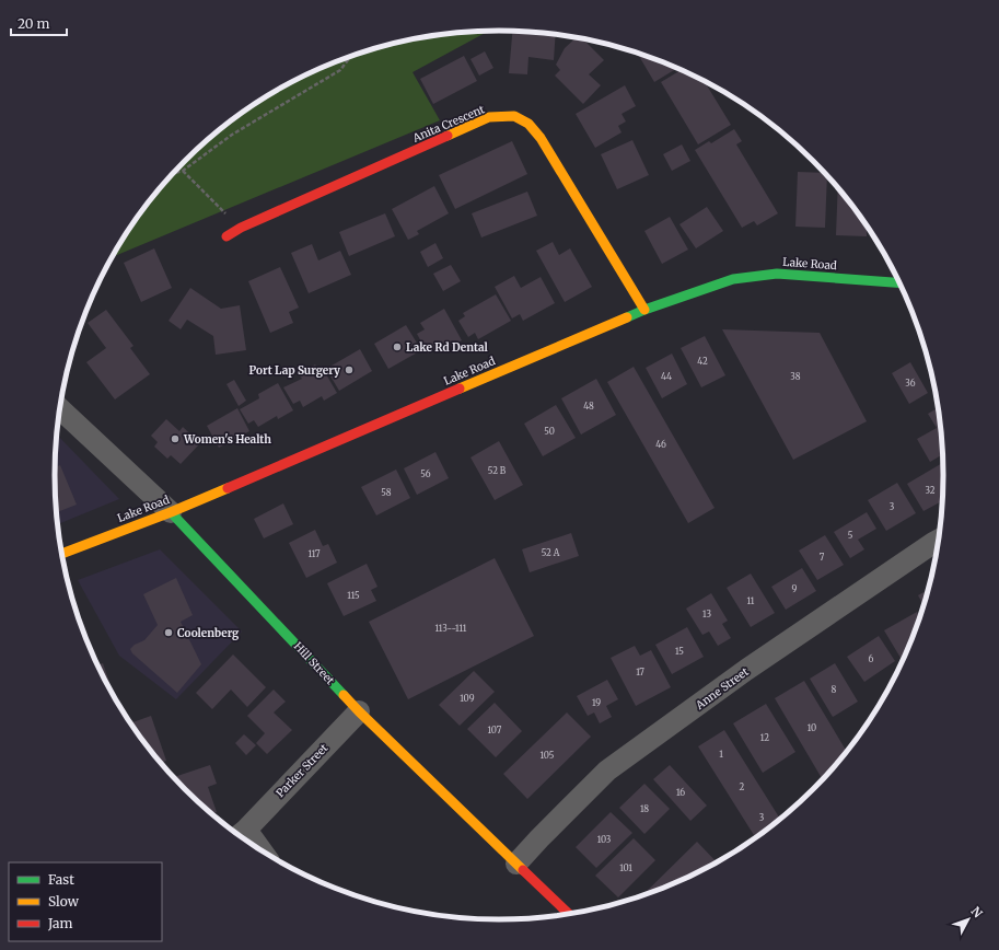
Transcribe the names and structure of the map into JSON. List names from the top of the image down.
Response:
{
  "streets": {
    "street": [
      "Anita Crescent",
      "Lake Road",
      "Hill Street",
      "Anne Street",
      "Parker Street"
    ]
  },
  "crossings": [
    ["Anita Crescent", "Lake Road"],
    ["Lake Road", "Hill Street"],
    ["Hill Street", "Anne Street"],
    ["Hill Street", "Parker Street"]
  ],
  "places": [
    "Lake Rd Dental",
    "Port Lap Surgery",
    "Women's Health",
    "Coolenberg"
  ],
  "house_numbers": [
    "42",
    "44",
    "38",
    "36",
    "48",
    "50",
    "46",
    "52 B",
    "56",
    "32",
    "58",
    "3",
    "5",
    "52 A",
    "117",
    "7",
    "9",
    "115",
    "11",
    "13",
    "113--111",
    "15",
    "6",
    "17",
    "8",
    "109",
    "19",
    "10",
    "107",
    "12",
    "1",
    "105",
    "2",
    "16",
    "18",
    "3",
    "103",
    "101"
  ],
  "legend": ["Fast", "Slow", "Jam"],
  "scale_bar": "20 m",
  "north": "top right"
}
